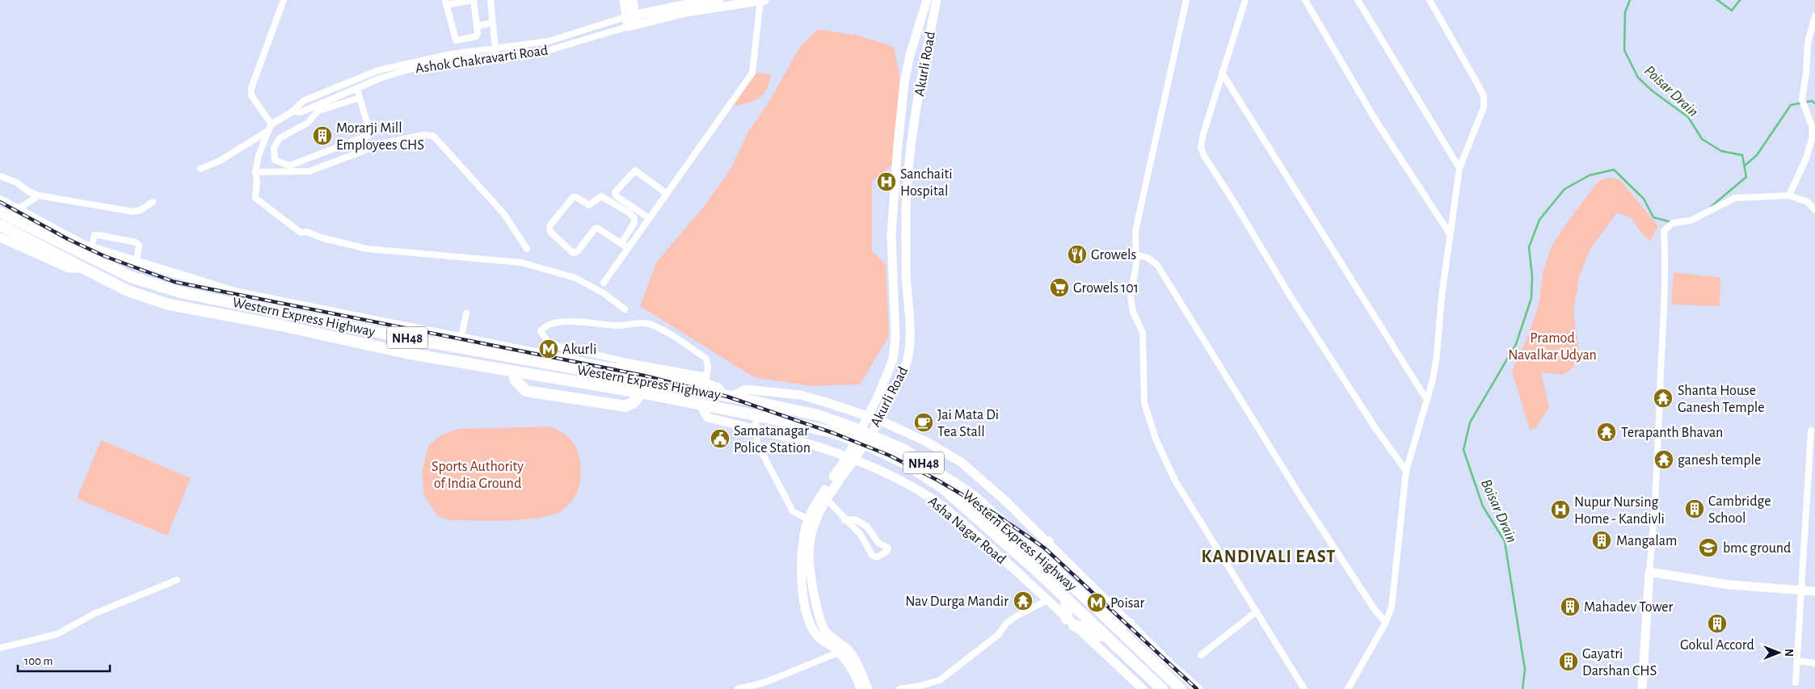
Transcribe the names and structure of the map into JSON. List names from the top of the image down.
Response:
{
  "streets": {
    "highway": ["Western Express Highway", "NH48"],
    "street": ["Ashok Chakravarti Road", "Akurli Road", "Asha Nagar Road"]
  },
  "crossings": [
    ["Akurli Road", "Asha Nagar Road"],
    ["Western Express Highway", "NH48"],
    ["Western Express Highway", "Asha Nagar Road"]
  ],
  "districts": ["KANDIVALI EAST"],
  "water": ["Poisar Drain", "Boisar Drain"],
  "parks": ["Pramod Navalkar Udyan", "Sports Authority of India Ground"],
  "places": {
    "building": [
      "Morarji Mill Employees CHS",
      "Cambridge School",
      "Mangalam",
      "Mahadev Tower",
      "Gokul Accord",
      "Gayatri Darshan CHS"
    ],
    "hospital": ["Sanchaiti Hospital", "Nupur Nursing Home - Kandivli"],
    "restaurant": ["Growels"],
    "supermarket": ["Growels 101"],
    "metro station": ["Akurli", "Poisar"],
    "temple": [
      "Shanta House Ganesh Temple",
      "Terapanth Bhavan",
      "ganesh temple",
      "Nav Durga Mandir"
    ],
    "cafe": ["Jai Mata Di Tea Stall"],
    "public building": ["Samatanagar Police Station"],
    "school or university": ["bmc ground"]
  },
  "scale_bar": "100 m",
  "north": "right"
}
